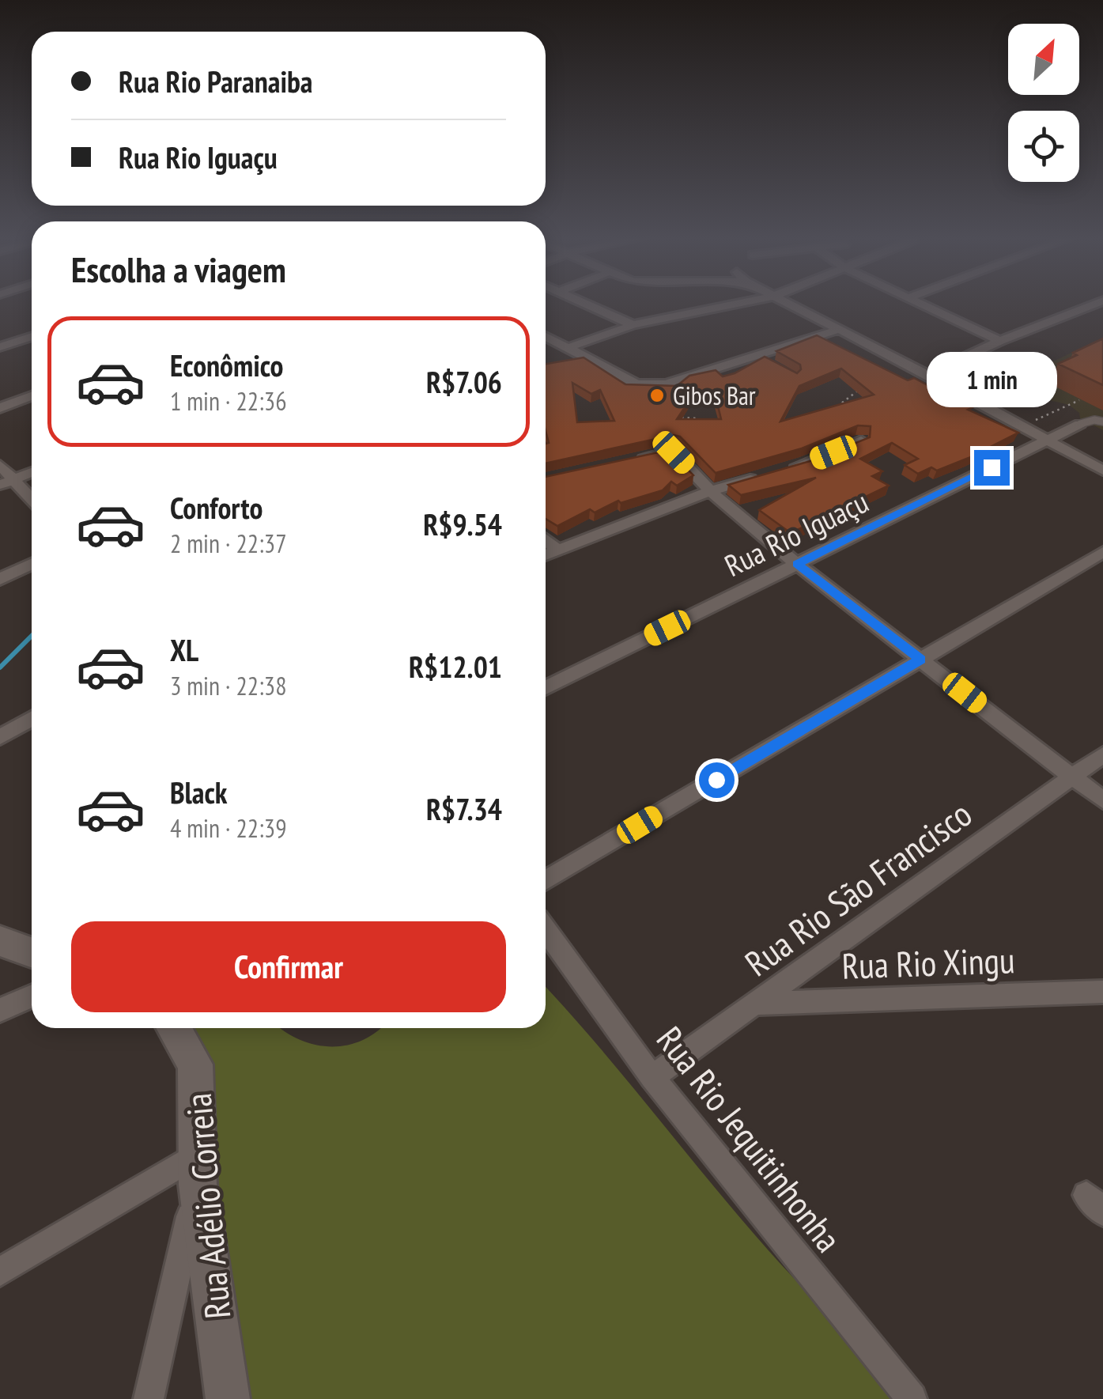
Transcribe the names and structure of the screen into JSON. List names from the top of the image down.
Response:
{
  "streets": {
    "main road": ["Rua Adélio Correia"],
    "street": [
      "Rua Rio Iguaçu",
      "Rua Rio São Francisco",
      "Rua Rio Xingu",
      "Rua Rio Jequitinhonha"
    ]
  },
  "crossings": [
    ["Rua Rio São Francisco", "Rua Rio Xingu"],
    ["Rua Rio São Francisco", "Rua Rio Jequitinhonha"]
  ],
  "places": ["Gibos Bar"],
  "north": "top right",
  "page": {
    "banner": ["Rua Rio Paranaiba", "Rua Rio Iguaçu"],
    "heading": "Escolha a viagem",
    "list": [
      {
        "name": "Econômico",
        "note": "1 min · 22:36",
        "value": "R$7.06"
      },
      {
        "name": "Conforto",
        "note": "2 min · 22:37",
        "value": "R$9.54"
      },
      {
        "name": "XL",
        "note": "3 min · 22:38",
        "value": "R$12.01"
      },
      {
        "name": "Black",
        "note": "4 min · 22:39",
        "value": "R$7.34"
      }
    ],
    "bubble": "1 min",
    "buttons": "Confirmar"
  }
}
